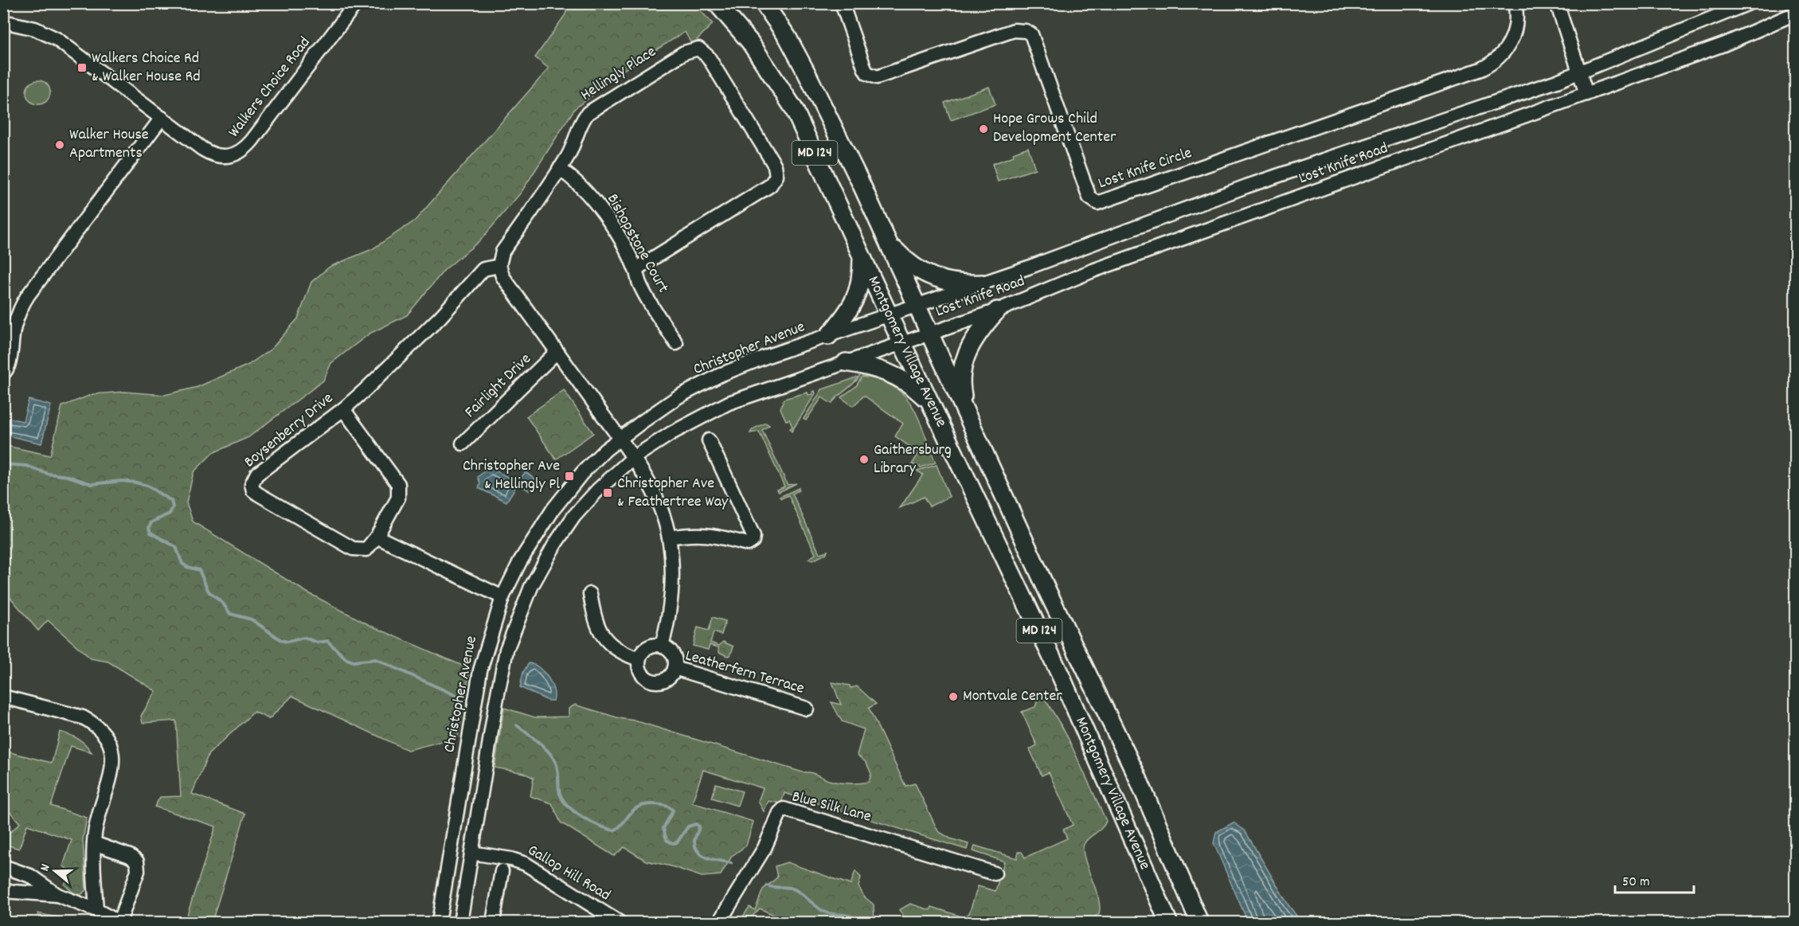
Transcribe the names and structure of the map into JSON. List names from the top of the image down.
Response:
{
  "streets": {
    "main road": ["MD 124", "Montgomery Village Avenue"],
    "street": [
      "Hellingly Place",
      "Walkers Choice Road",
      "Lost Knife Road",
      "Lost Knife Circle",
      "Bishopstone Court",
      "Christopher Avenue",
      "Fairlight Drive",
      "Boysenberry Drive",
      "Leatherfern Terrace",
      "Blue Silk Lane",
      "Gallop Hill Road"
    ]
  },
  "crossings": [
    ["Hellingly Place", "Bishopstone Court"],
    ["Hellingly Place", "Boysenberry Drive"],
    ["Lost Knife Road", "Christopher Avenue"],
    ["Lost Knife Road", "Montgomery Village Avenue"],
    ["Christopher Avenue", "Montgomery Village Avenue"]
  ],
  "places": {
    "transit": ["Walkers Choice Rd & Walker House Rd", "Christopher Ave & Hellingly Pl", "Christopher Ave & Feathertree Way"],
    "other": [
      "Hope Grows Child Development Center",
      "Walker House Apartments",
      "Gaithersburg Library",
      "Montvale Center"
    ]
  },
  "scale_bar": "50 m",
  "north": "left"
}
